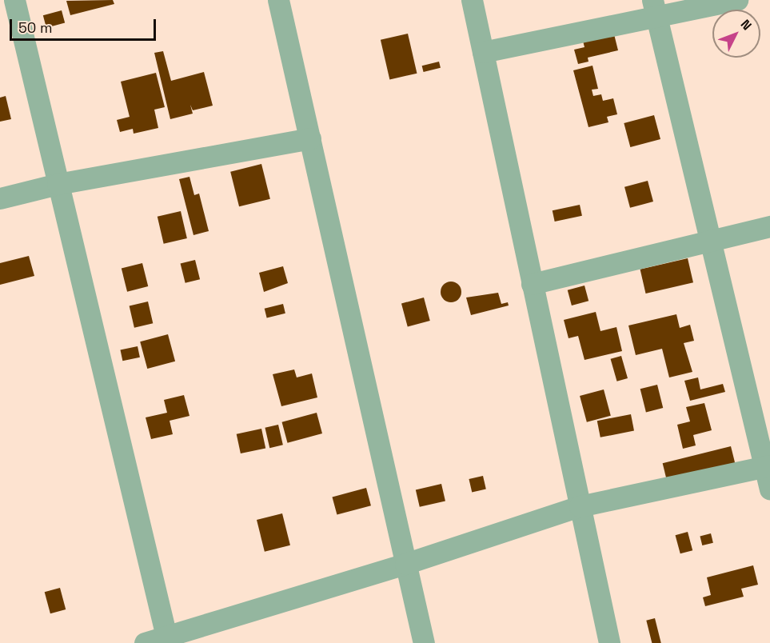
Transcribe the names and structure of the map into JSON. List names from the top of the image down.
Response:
{
  "scale_bar": "50 m",
  "north": "top right"
}
